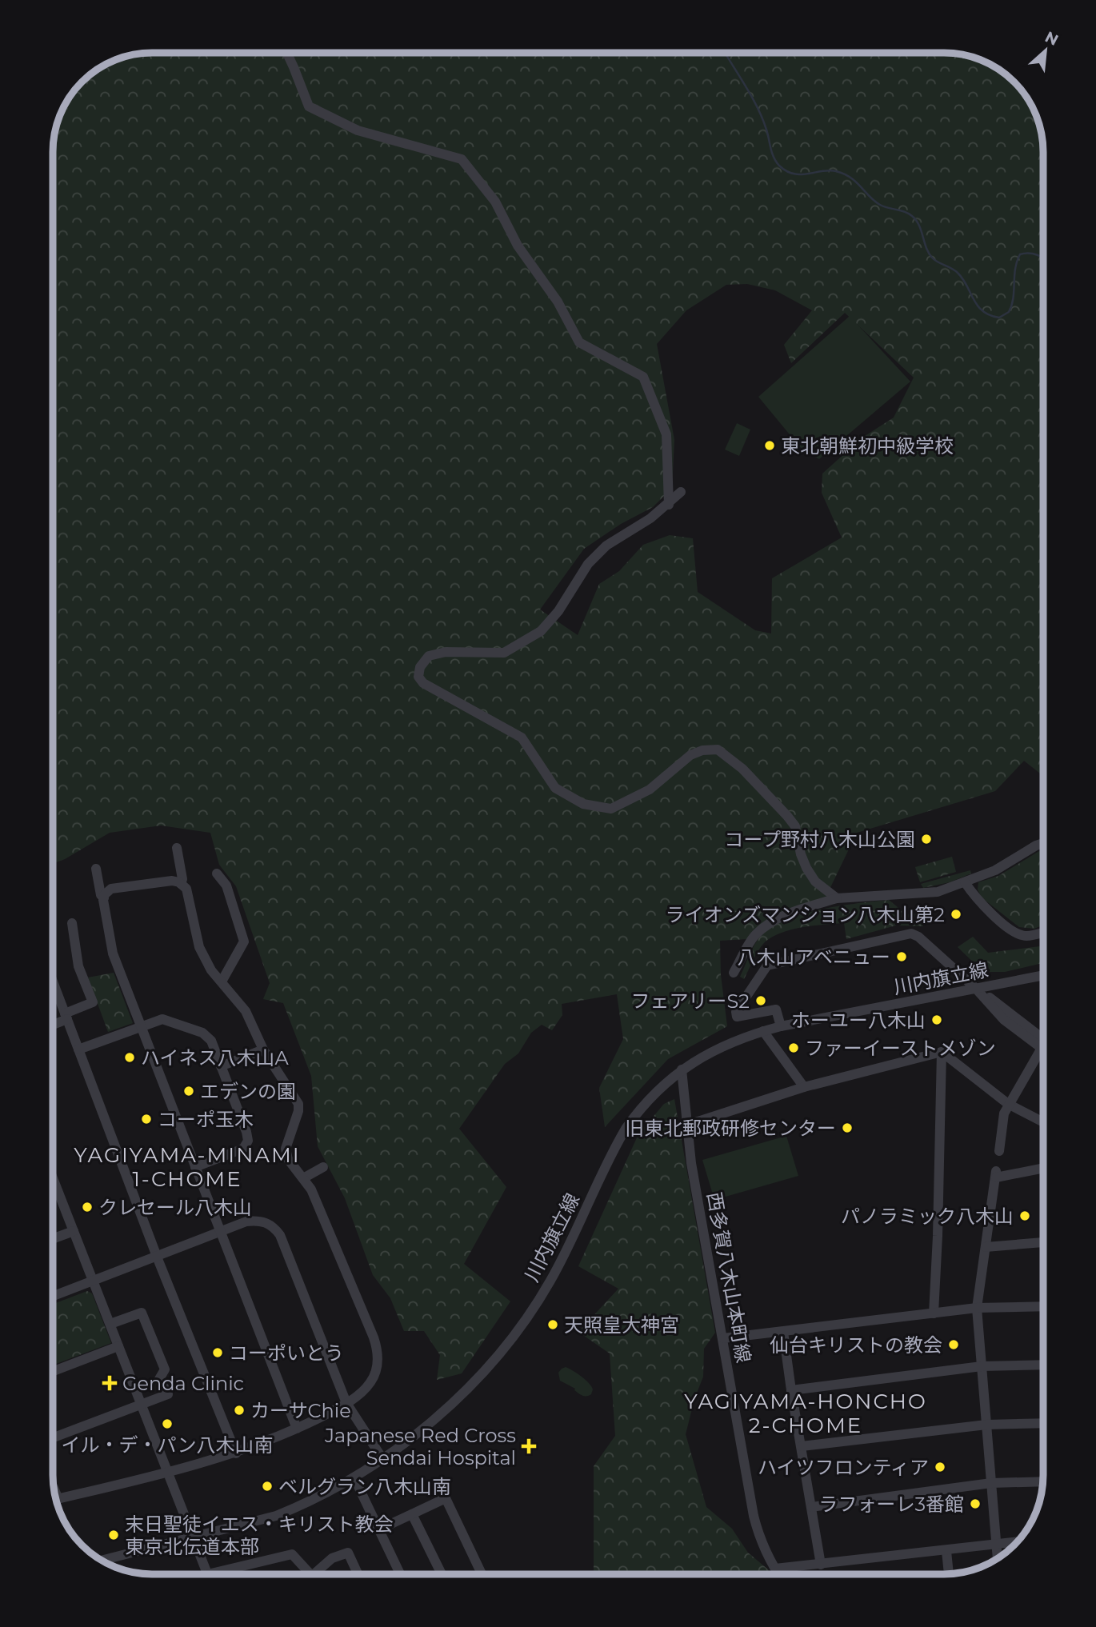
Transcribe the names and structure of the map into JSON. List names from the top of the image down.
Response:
{
  "streets": {
    "street": ["川内旗立線", "西多賀八木山本町線"]
  },
  "crossings": [
    ["川内旗立線", "西多賀八木山本町線"]
  ],
  "districts": ["YAGIYAMA-MINAMI 1-CHOME", "YAGIYAMA-HONCHO 2-CHOME"],
  "places": {
    "other": [
      "東北朝鮮初中級学校",
      "コープ野村八木山公園",
      "ライオンズマンション八木山第2",
      "八木山アベニュー",
      "フェアリーS2",
      "ホーユー八木山",
      "ファーイーストメゾン",
      "ハイネス八木山A",
      "エデンの園",
      "コーポ玉木",
      "旧東北郵政研修センター",
      "クレセール八木山",
      "パノラミック八木山",
      "天照皇大神宮",
      "仙台キリストの教会",
      "コーポいとう",
      "カーサChie",
      "イル・デ・パン八木山南",
      "ハイツフロンティア",
      "ベルグラン八木山南",
      "ラフォーレ3番館",
      "末日聖徒イエス・キリスト教会 東京北伝道本部"
    ],
    "health": ["Genda Clinic", "Japanese Red Cross Sendai Hospital"]
  },
  "north": "top right"
}
